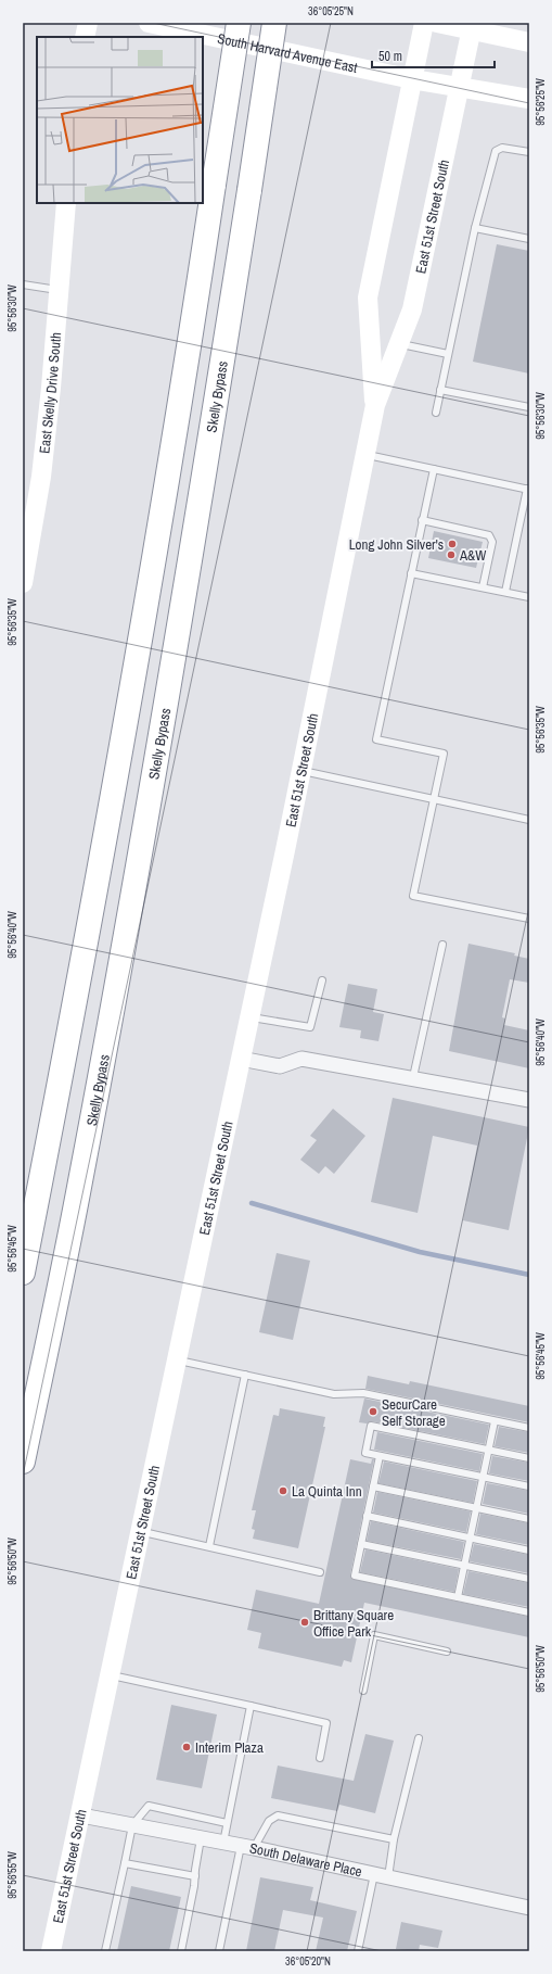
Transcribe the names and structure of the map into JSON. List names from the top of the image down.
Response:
{
  "streets": {
    "highway": ["Skelly Bypass"],
    "main road": ["South Harvard Avenue East", "East 51st Street South", "East Skelly Drive South"],
    "street": ["South Delaware Place"]
  },
  "crossings": [
    ["South Harvard Avenue East", "East 51st Street South"],
    ["East 51st Street South", "South Delaware Place"]
  ],
  "places": [
    "Long John Silver's",
    "A&W",
    "SecurCare Self Storage",
    "La Quinta Inn",
    "Brittany Square Office Park",
    "Interim Plaza"
  ],
  "scale_bar": "50 m",
  "coordinates": [
    "36°05'25\"N",
    "95°56'25\"W",
    "95°56'30\"W",
    "95°56'35\"W",
    "95°56'40\"W",
    "95°56'45\"W",
    "95°56'50\"W",
    "95°56'55\"W",
    "36°05'20\"N"
  ]
}
